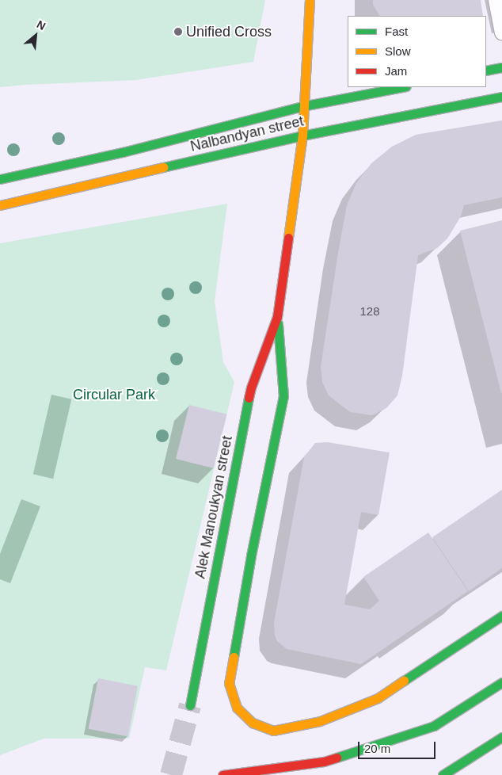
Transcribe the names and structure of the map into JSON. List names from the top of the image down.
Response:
{
  "streets": {
    "street": ["Nalbandyan street", "Alek Manoukyan street"]
  },
  "crossings": [
    ["Nalbandyan street", "Alek Manoukyan street"]
  ],
  "parks": ["Circular Park"],
  "places": ["Unified Cross"],
  "house_numbers": ["128"],
  "legend": ["Fast", "Slow", "Jam"],
  "scale_bar": "20 m",
  "north": "top right"
}
